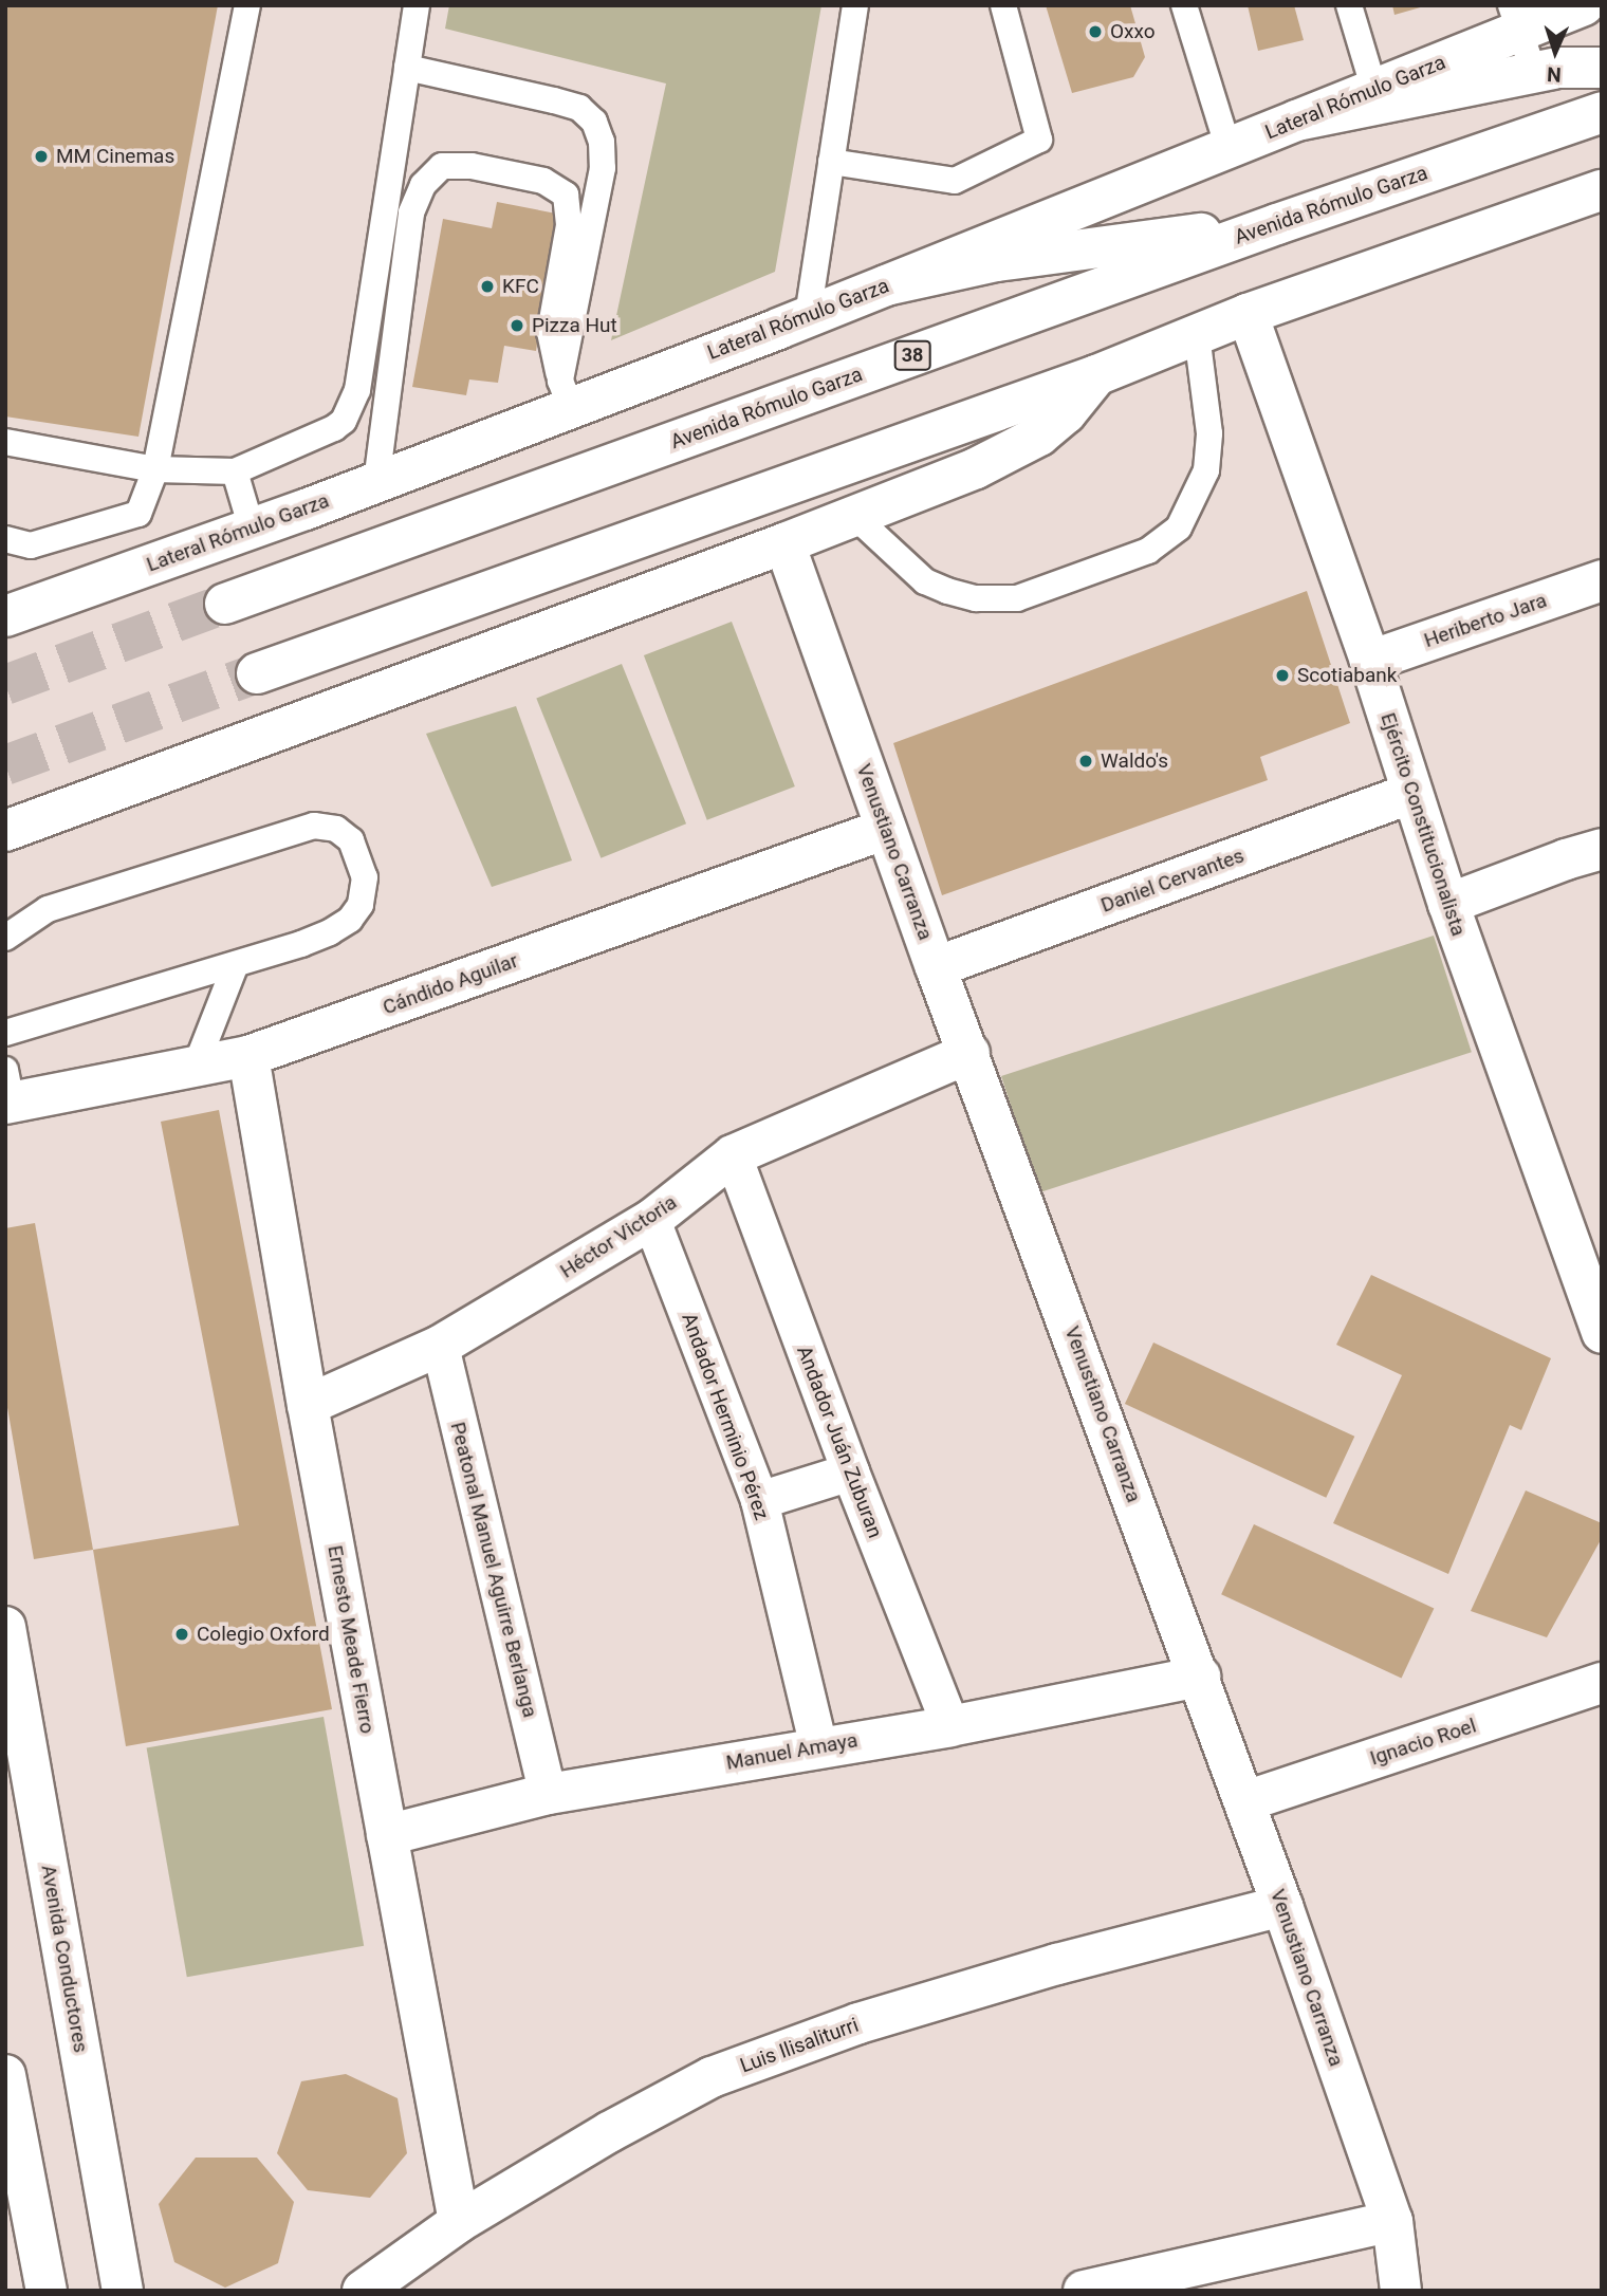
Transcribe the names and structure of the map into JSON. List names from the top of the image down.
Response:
{
  "streets": {
    "street": [
      "Lateral Rómulo Garza",
      "Avenida Rómulo Garza",
      "38",
      "Heriberto Jara",
      "Ejército Constitucionalista",
      "Venustiano Carranza",
      "Daniel Cervantes",
      "Cándido Aguilar",
      "Héctor Victoria",
      "Andador Herminio Pérez",
      "Andador Juán Zuburan",
      "Peatonal Manuel Aguirre Berlanga",
      "Ernesto Meade Fierro",
      "Ignacio Roel",
      "Manuel Amaya",
      "Avenida Conductores",
      "Luis Ilisaliturri"
    ]
  },
  "crossings": [
    ["Heriberto Jara", "Ejército Constitucionalista"],
    ["Ejército Constitucionalista", "Daniel Cervantes"],
    ["Venustiano Carranza", "Daniel Cervantes"],
    ["Venustiano Carranza", "Cándido Aguilar"],
    ["Venustiano Carranza", "Héctor Victoria"],
    ["Venustiano Carranza", "Ignacio Roel"],
    ["Venustiano Carranza", "Manuel Amaya"],
    ["Venustiano Carranza", "Luis Ilisaliturri"],
    ["Cándido Aguilar", "Ernesto Meade Fierro"],
    ["Héctor Victoria", "Andador Herminio Pérez"],
    ["Héctor Victoria", "Andador Juán Zuburan"],
    ["Héctor Victoria", "Peatonal Manuel Aguirre Berlanga"],
    ["Héctor Victoria", "Ernesto Meade Fierro"],
    ["Andador Herminio Pérez", "Manuel Amaya"],
    ["Andador Juán Zuburan", "Manuel Amaya"],
    ["Peatonal Manuel Aguirre Berlanga", "Manuel Amaya"],
    ["Ernesto Meade Fierro", "Manuel Amaya"],
    ["Ernesto Meade Fierro", "Luis Ilisaliturri"]
  ],
  "places": [
    "Oxxo",
    "MM Cinemas",
    "KFC",
    "Pizza Hut",
    "Scotiabank",
    "Waldo's",
    "Colegio Oxford"
  ],
  "north": "bottom"
}
